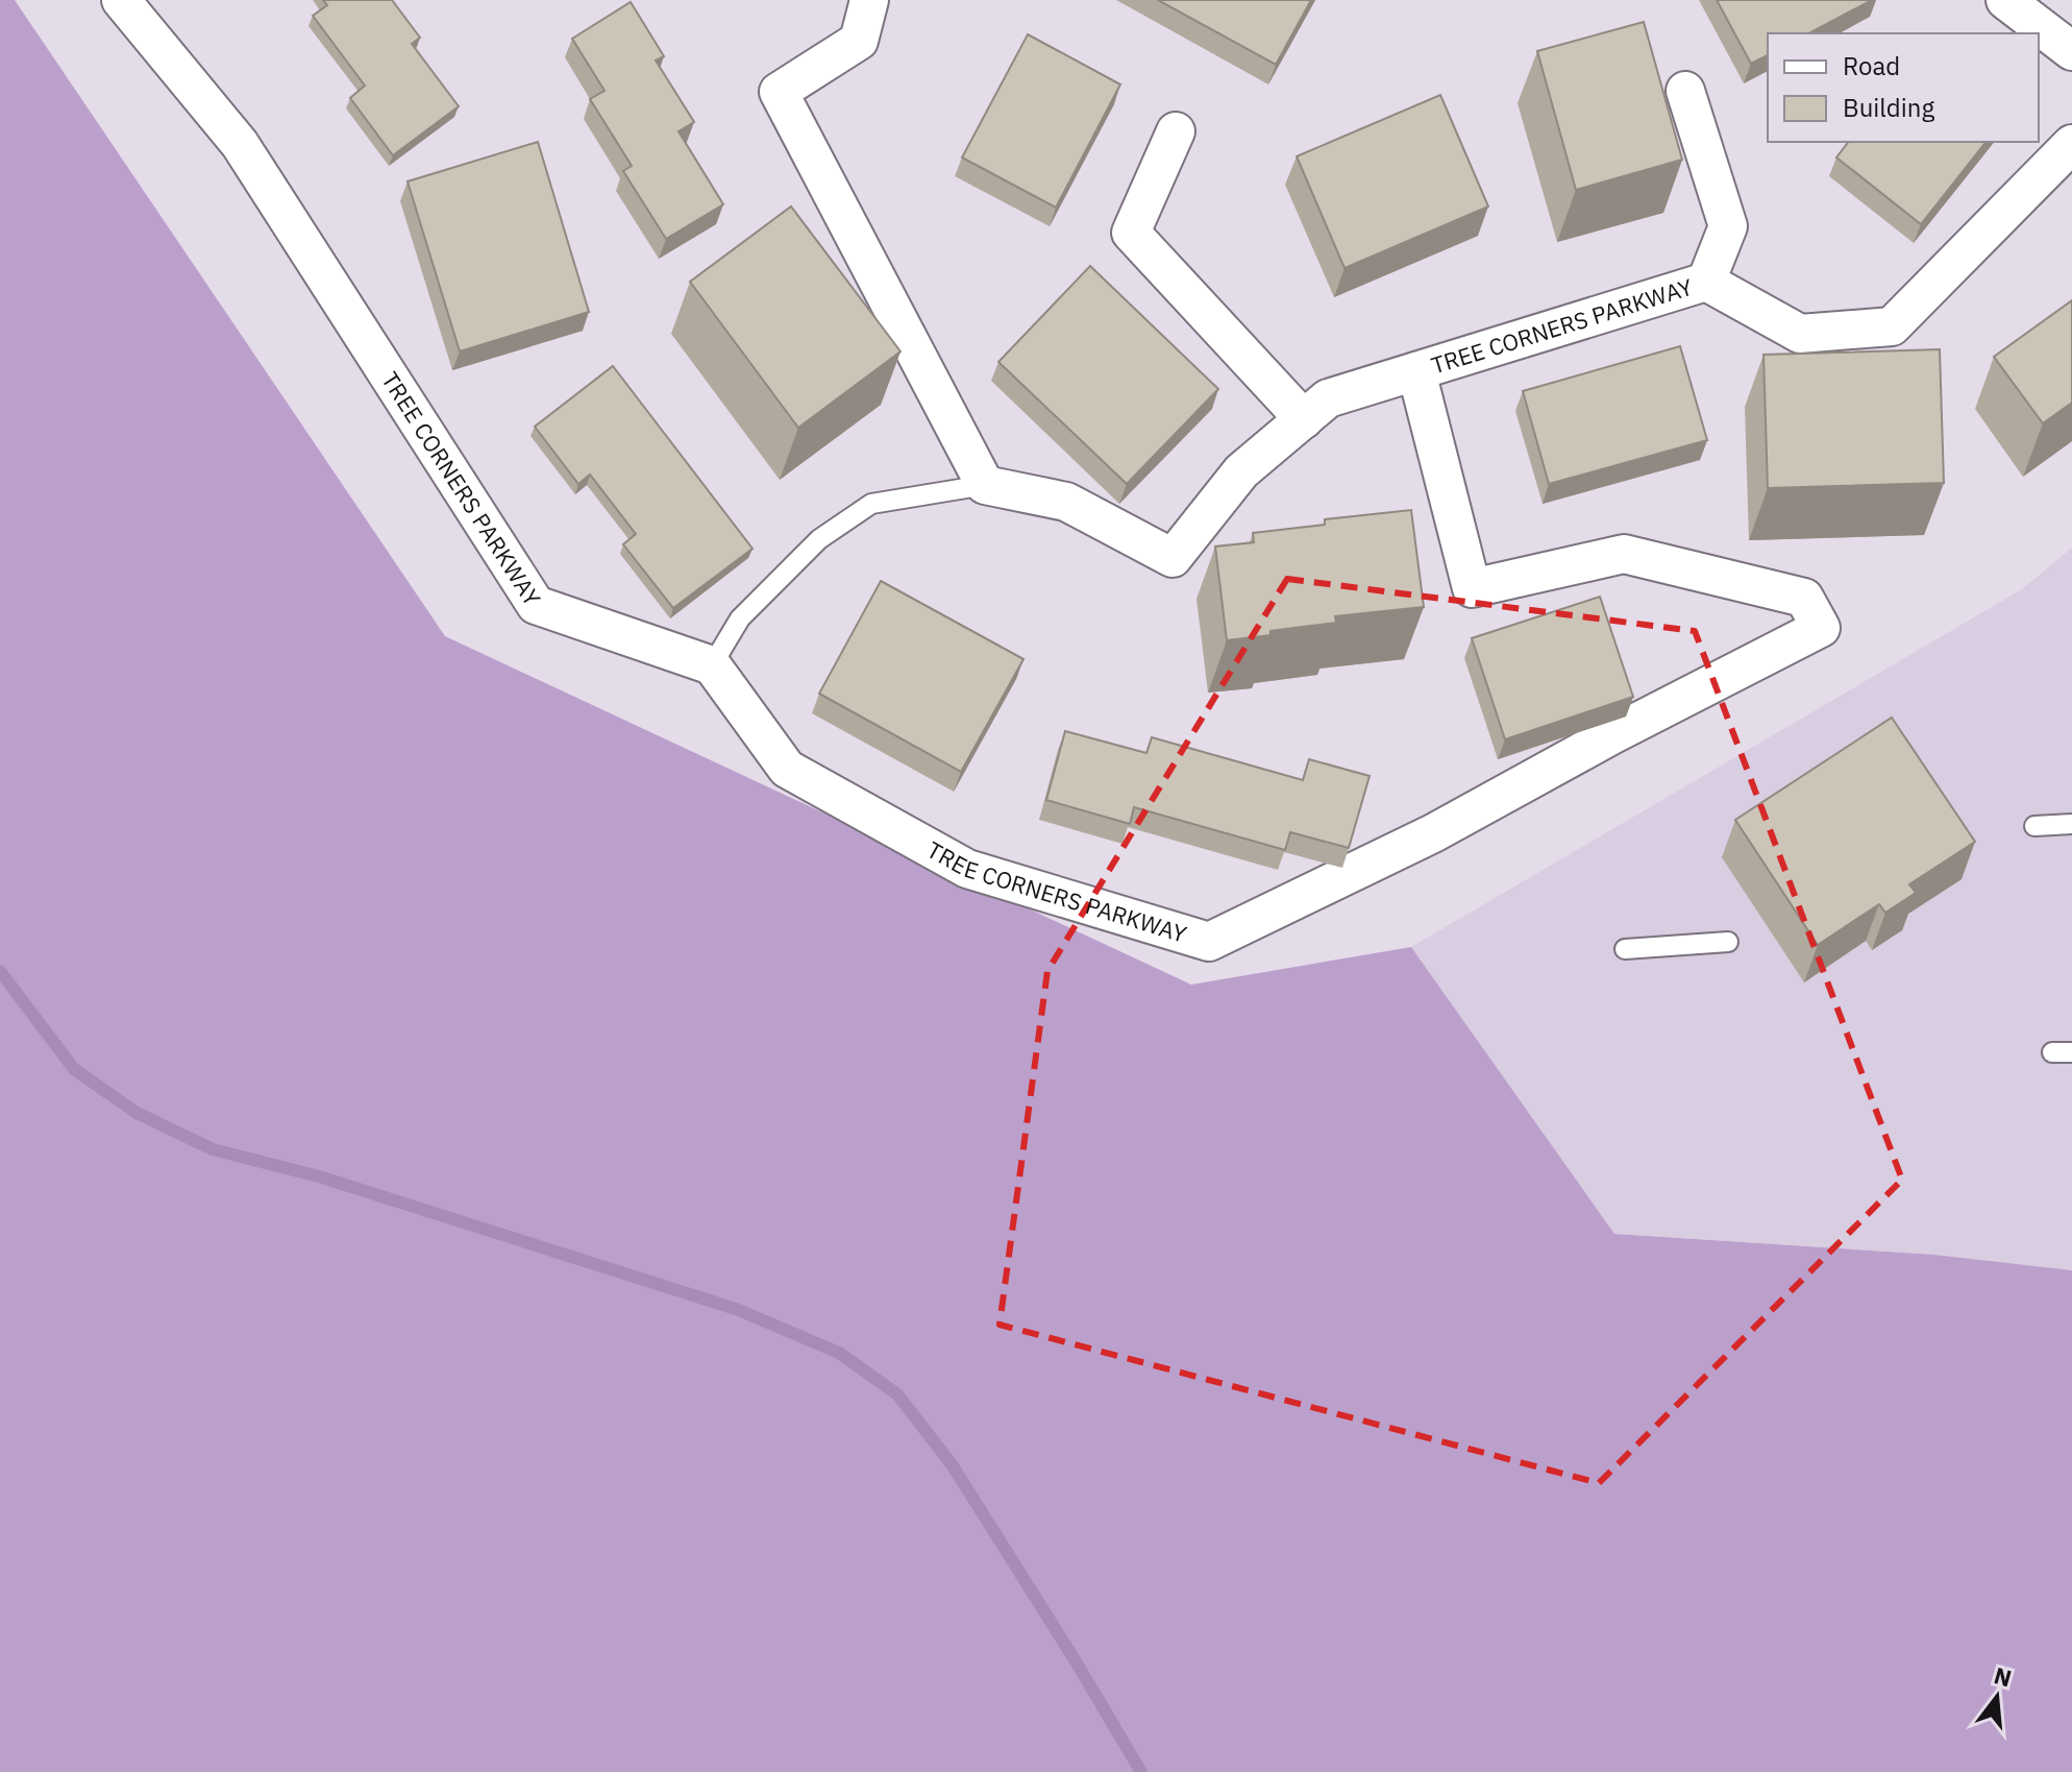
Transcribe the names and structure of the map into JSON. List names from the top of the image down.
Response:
{
  "streets": {
    "street": ["TREE CORNERS PARKWAY"]
  },
  "legend": ["Road", "Building"],
  "north": "top"
}
